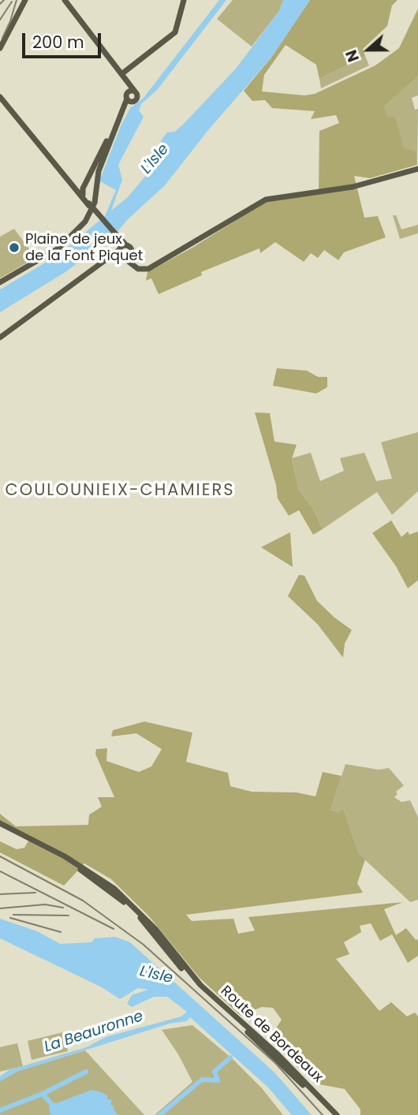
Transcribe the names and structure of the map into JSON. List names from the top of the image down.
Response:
{
  "streets": {
    "main road": ["Route de Bordeaux"]
  },
  "districts": ["COULOUNIEIX-CHAMIERS"],
  "water": ["L'Isle", "La Beauronne"],
  "places": ["Plaine de jeux de la Font Piquet"],
  "scale_bar": "200 m",
  "north": "left"
}
